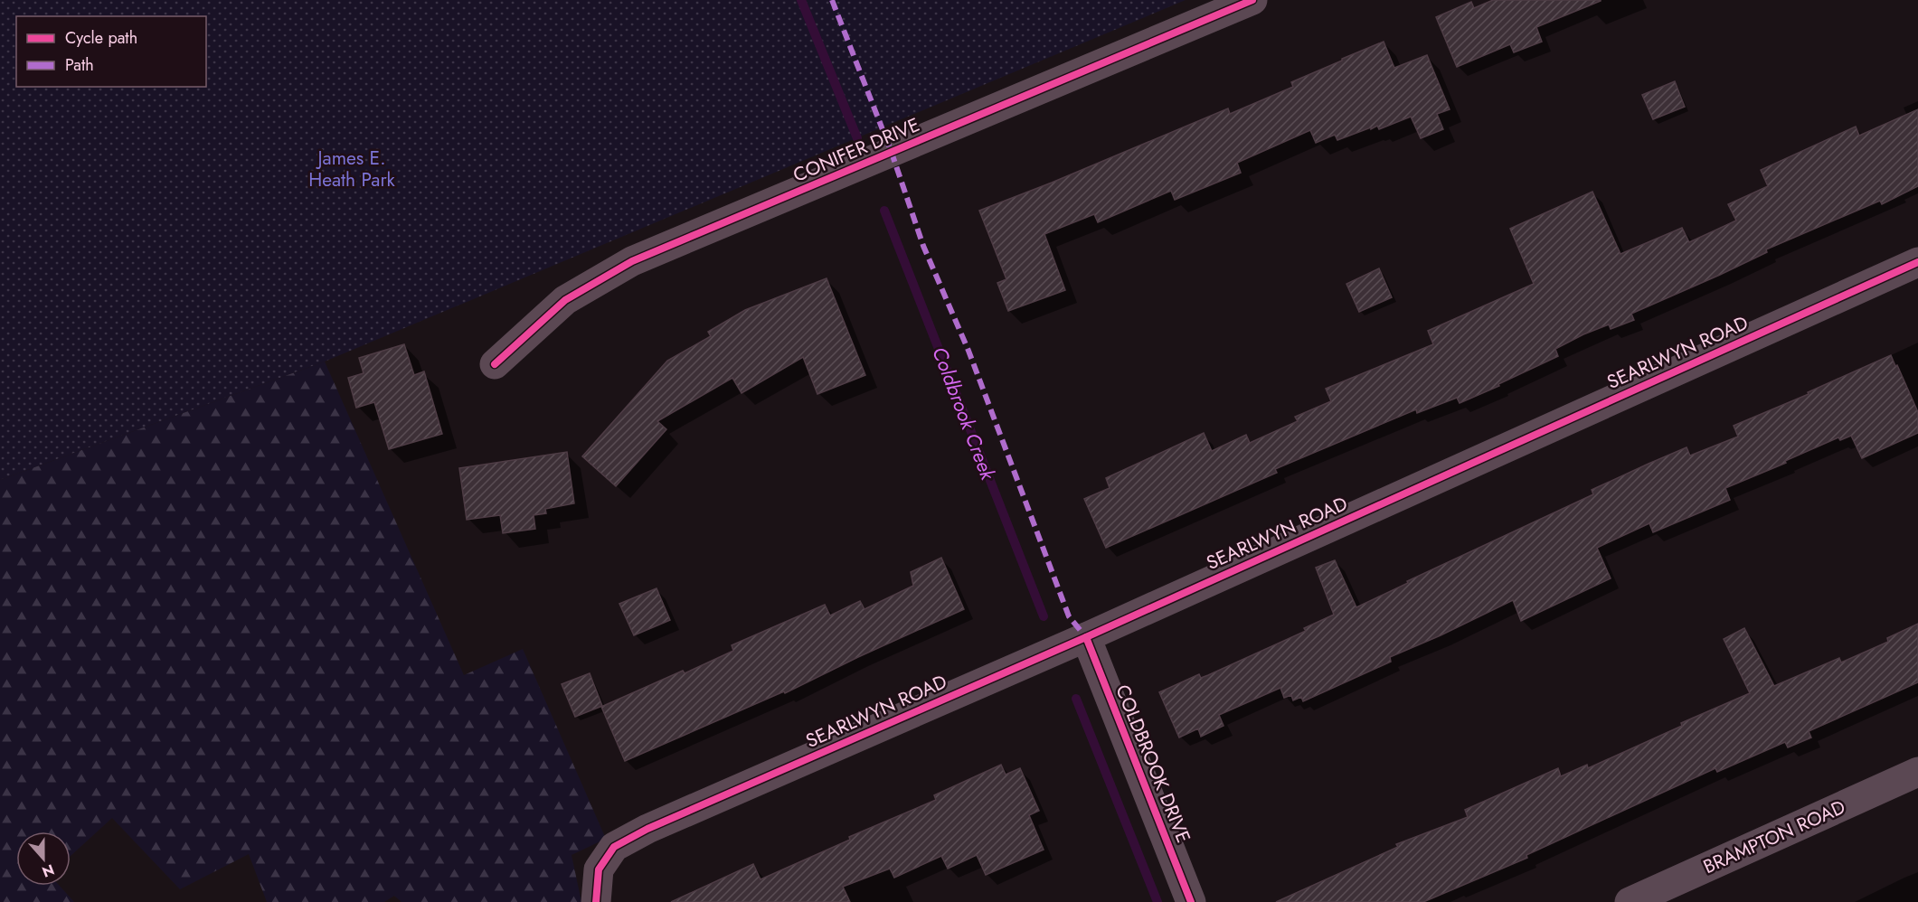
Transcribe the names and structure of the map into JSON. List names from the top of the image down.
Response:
{
  "streets": {
    "street": [
      "CONIFER DRIVE",
      "SEARLWYN ROAD",
      "COLDBROOK DRIVE",
      "BRAMPTON ROAD"
    ]
  },
  "crossings": [
    ["SEARLWYN ROAD", "COLDBROOK DRIVE"]
  ],
  "water": ["Coldbrook Creek"],
  "parks": ["James E. Heath Park"],
  "legend": ["Cycle path", "Path"],
  "north": "bottom"
}
